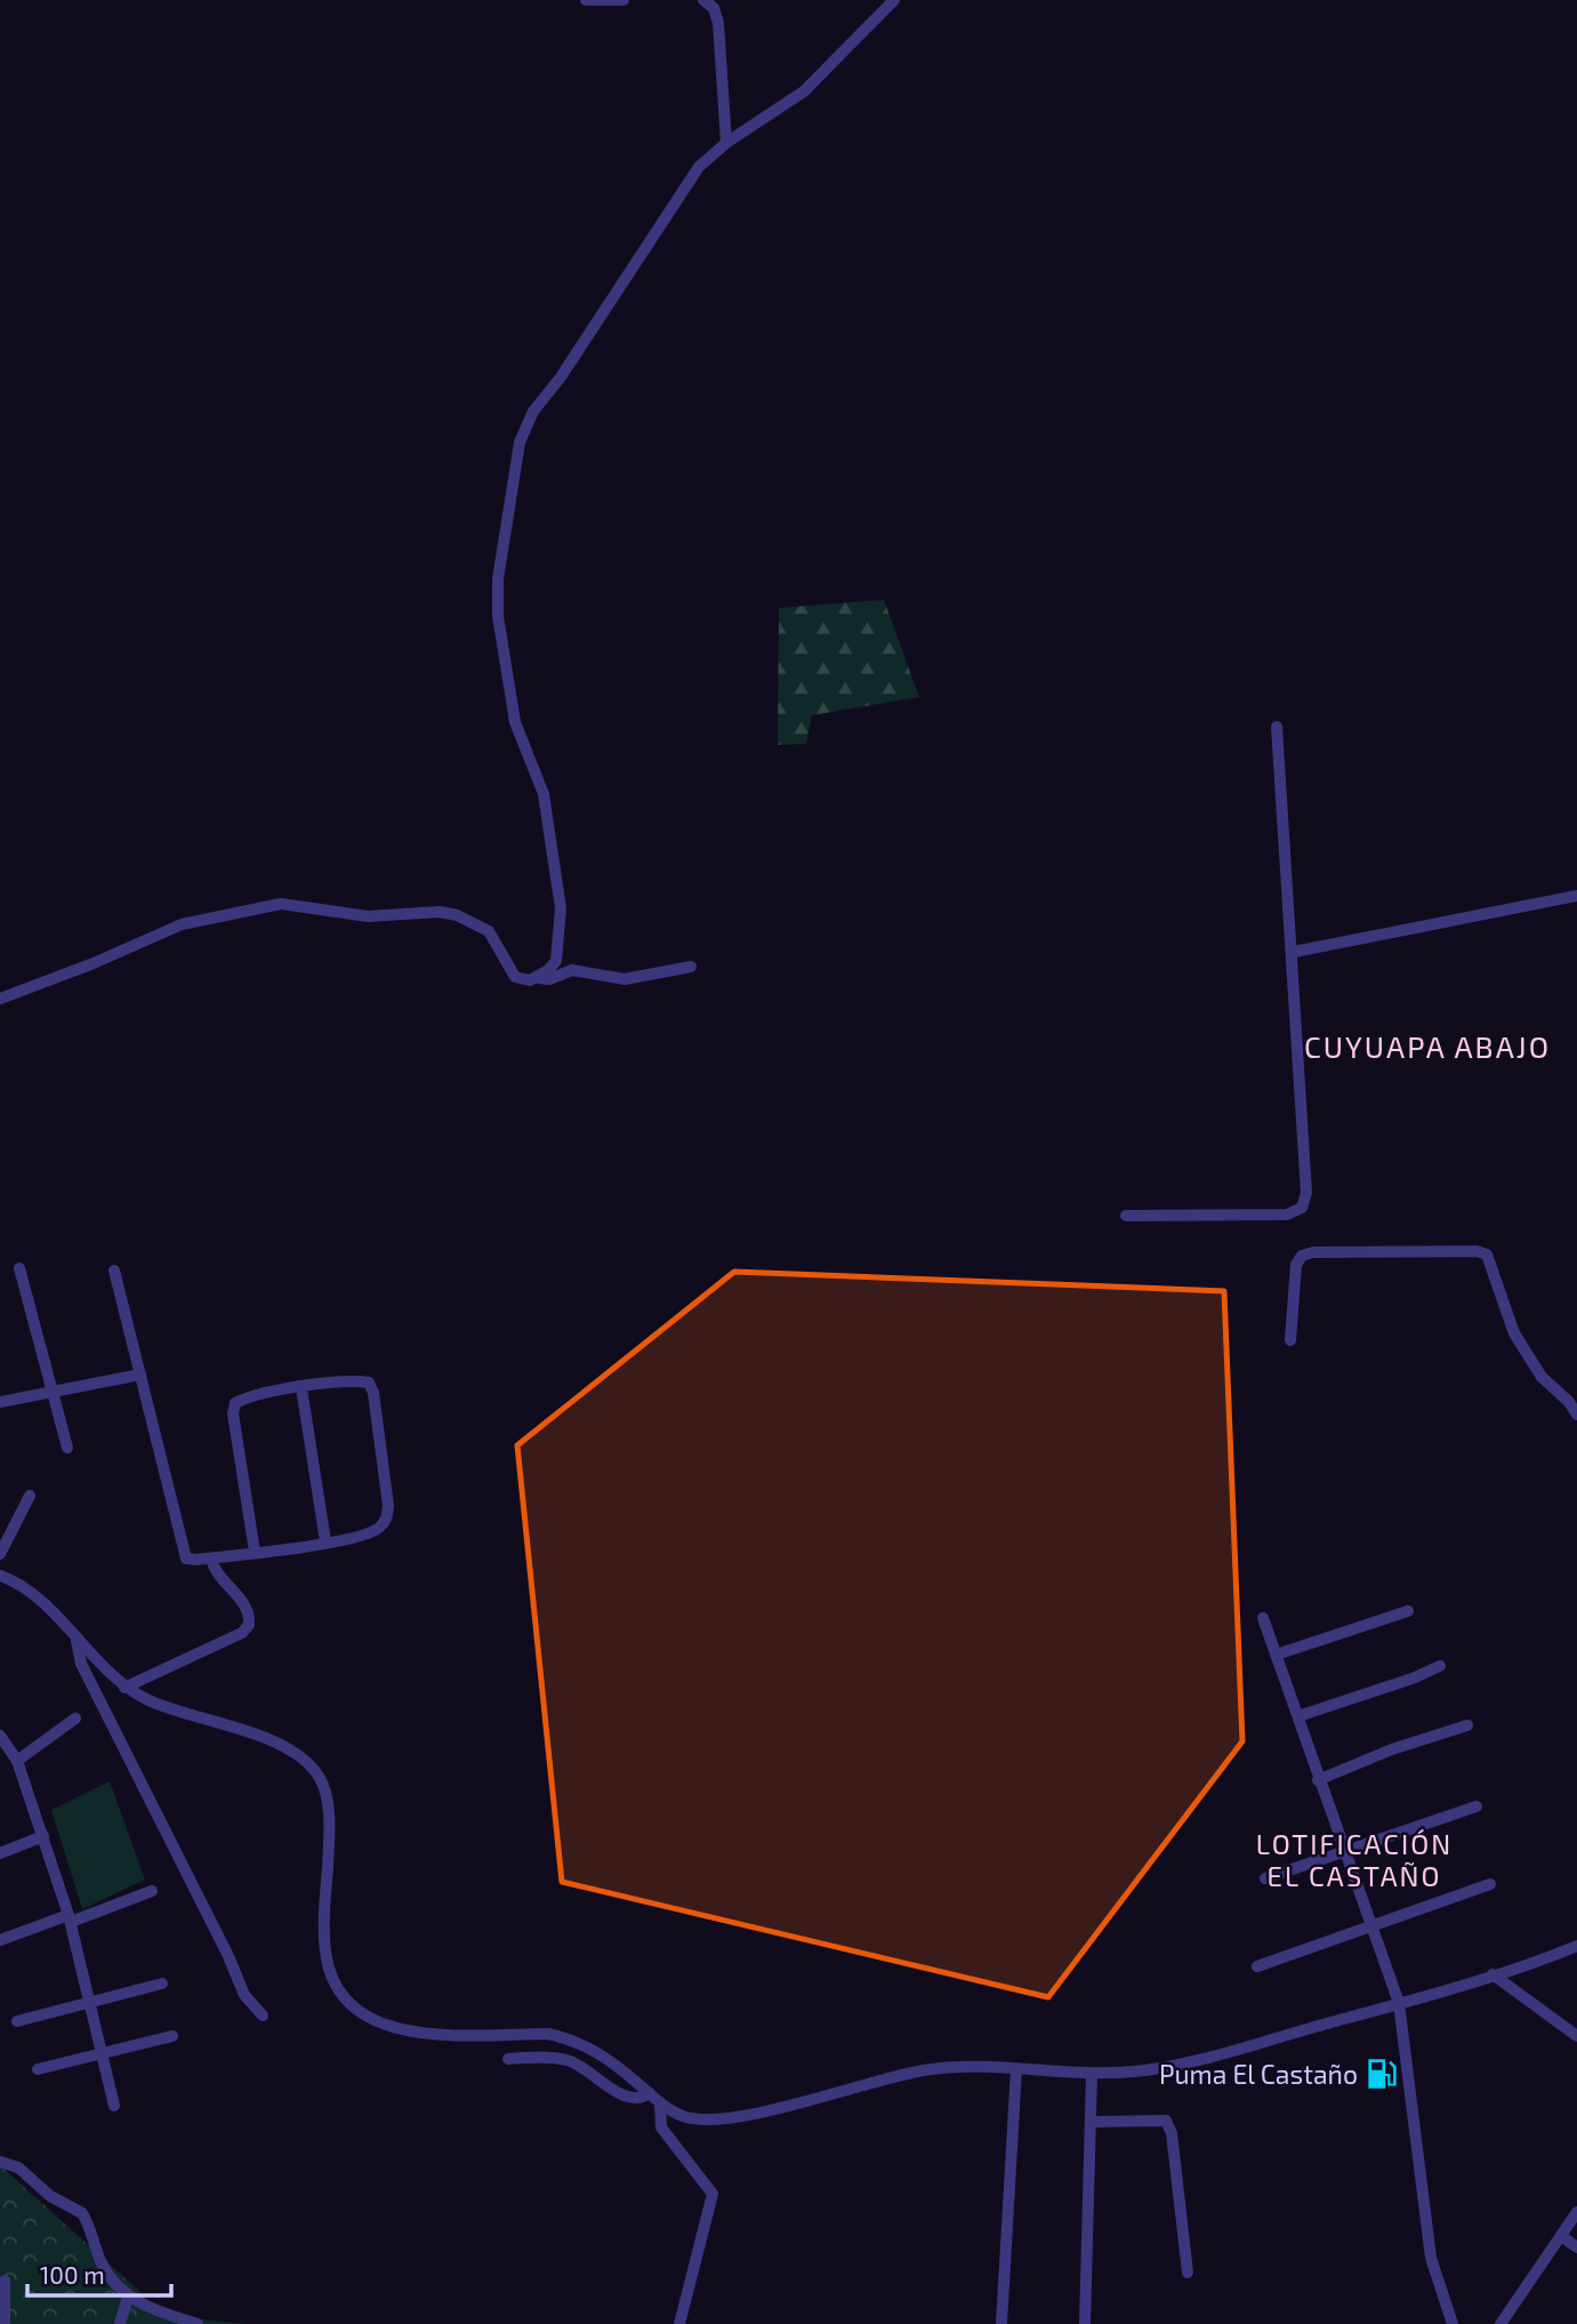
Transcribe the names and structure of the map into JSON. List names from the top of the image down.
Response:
{
  "districts": ["CUYUAPA ABAJO", "LOTIFICACIÓN EL CASTAÑO"],
  "places": {
    "fuel station": ["Puma El Castaño"]
  },
  "scale_bar": "100 m"
}
